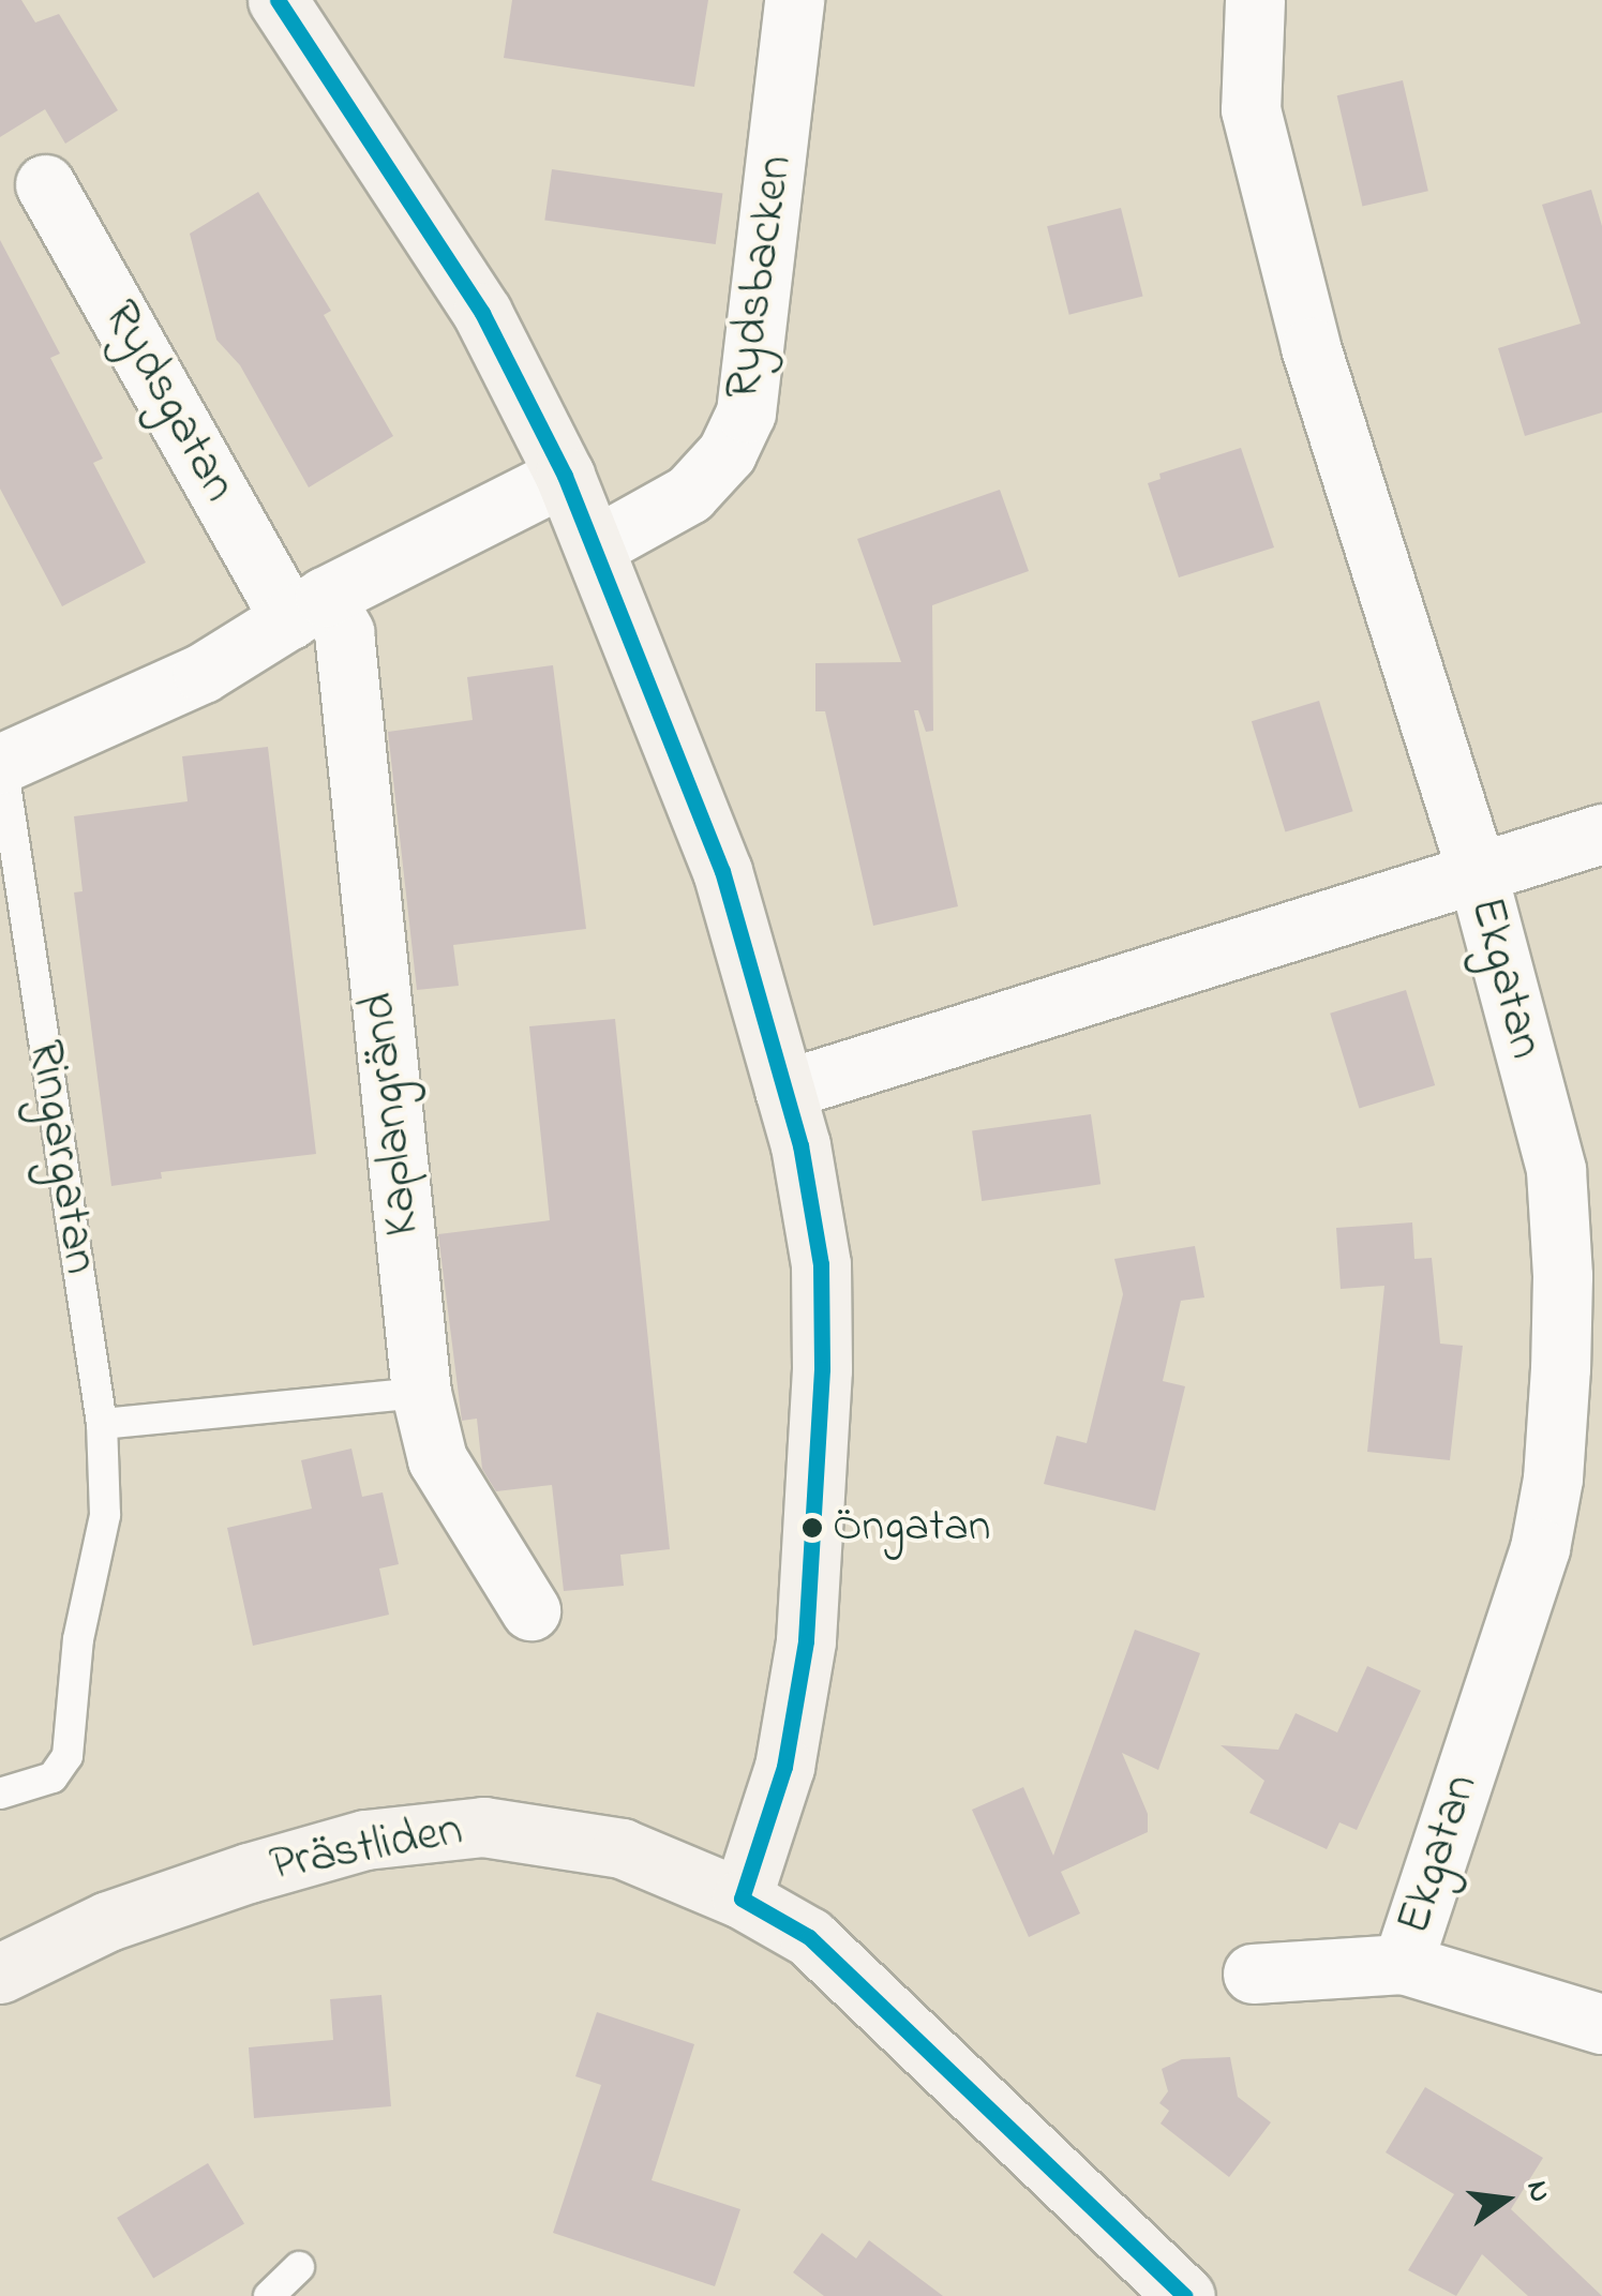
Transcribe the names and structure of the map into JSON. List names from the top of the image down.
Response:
{
  "streets": {
    "street": [
      "Rydsbacken",
      "Rydsgatan",
      "Ekgatan",
      "Kaplangränd",
      "Prästliden"
    ],
    "lane": ["Ringargatan"]
  },
  "crossings": [
    ["Rydsgatan", "Kaplangränd"]
  ],
  "places": ["Öngatan"],
  "north": "right"
}
